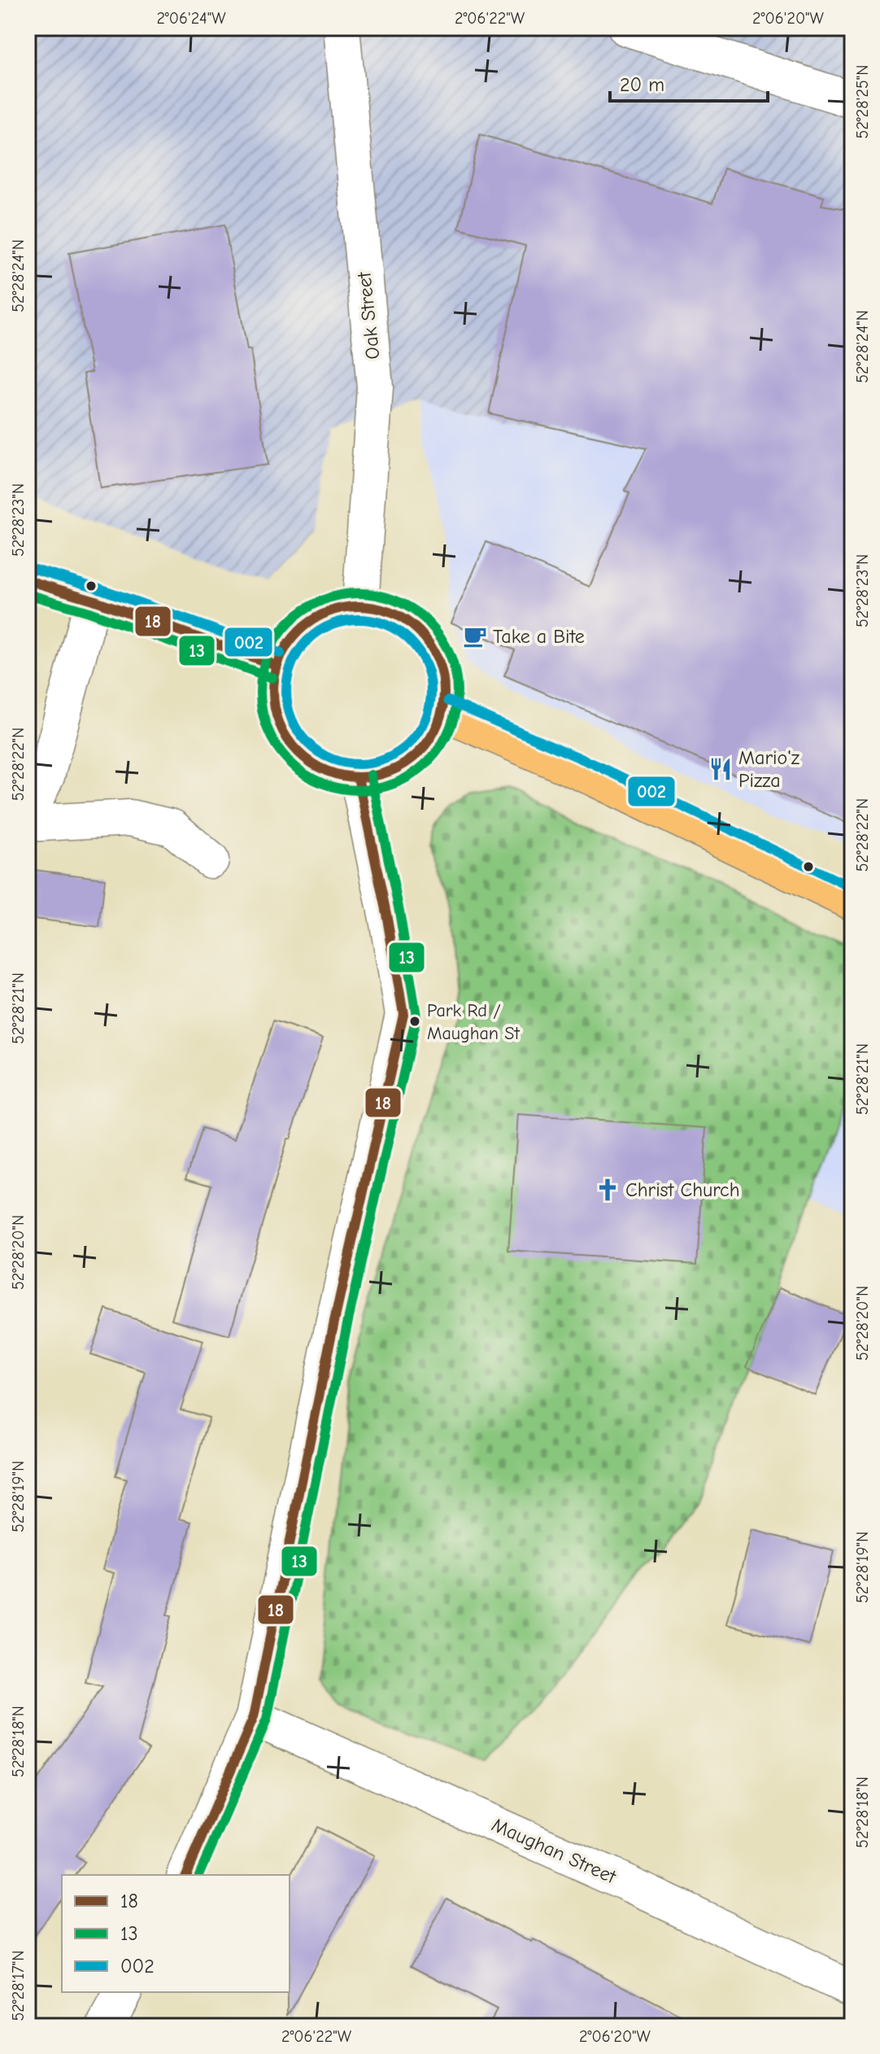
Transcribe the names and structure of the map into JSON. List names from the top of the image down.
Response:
{
  "streets": {
    "street": ["Oak Street", "Maughan Street"]
  },
  "places": {
    "cafe": ["Take a Bite"],
    "restaurant": ["Mario'z Pizza"],
    "other": ["Park Rd / Maughan St"],
    "church": ["Christ Church"]
  },
  "lines": ["transit line 002", "transit line 18", "transit line 13"],
  "legend": ["18", "13", "002"],
  "scale_bar": "20 m",
  "coordinates": [
    "2°06'24\"W",
    "2°06'22\"W",
    "2°06'20\"W",
    "52°28'25\"N",
    "52°28'24\"N",
    "52°28'23\"N",
    "52°28'22\"N",
    "52°28'21\"N",
    "52°28'20\"N",
    "52°28'19\"N",
    "52°28'18\"N",
    "52°28'17\"N"
  ]
}
